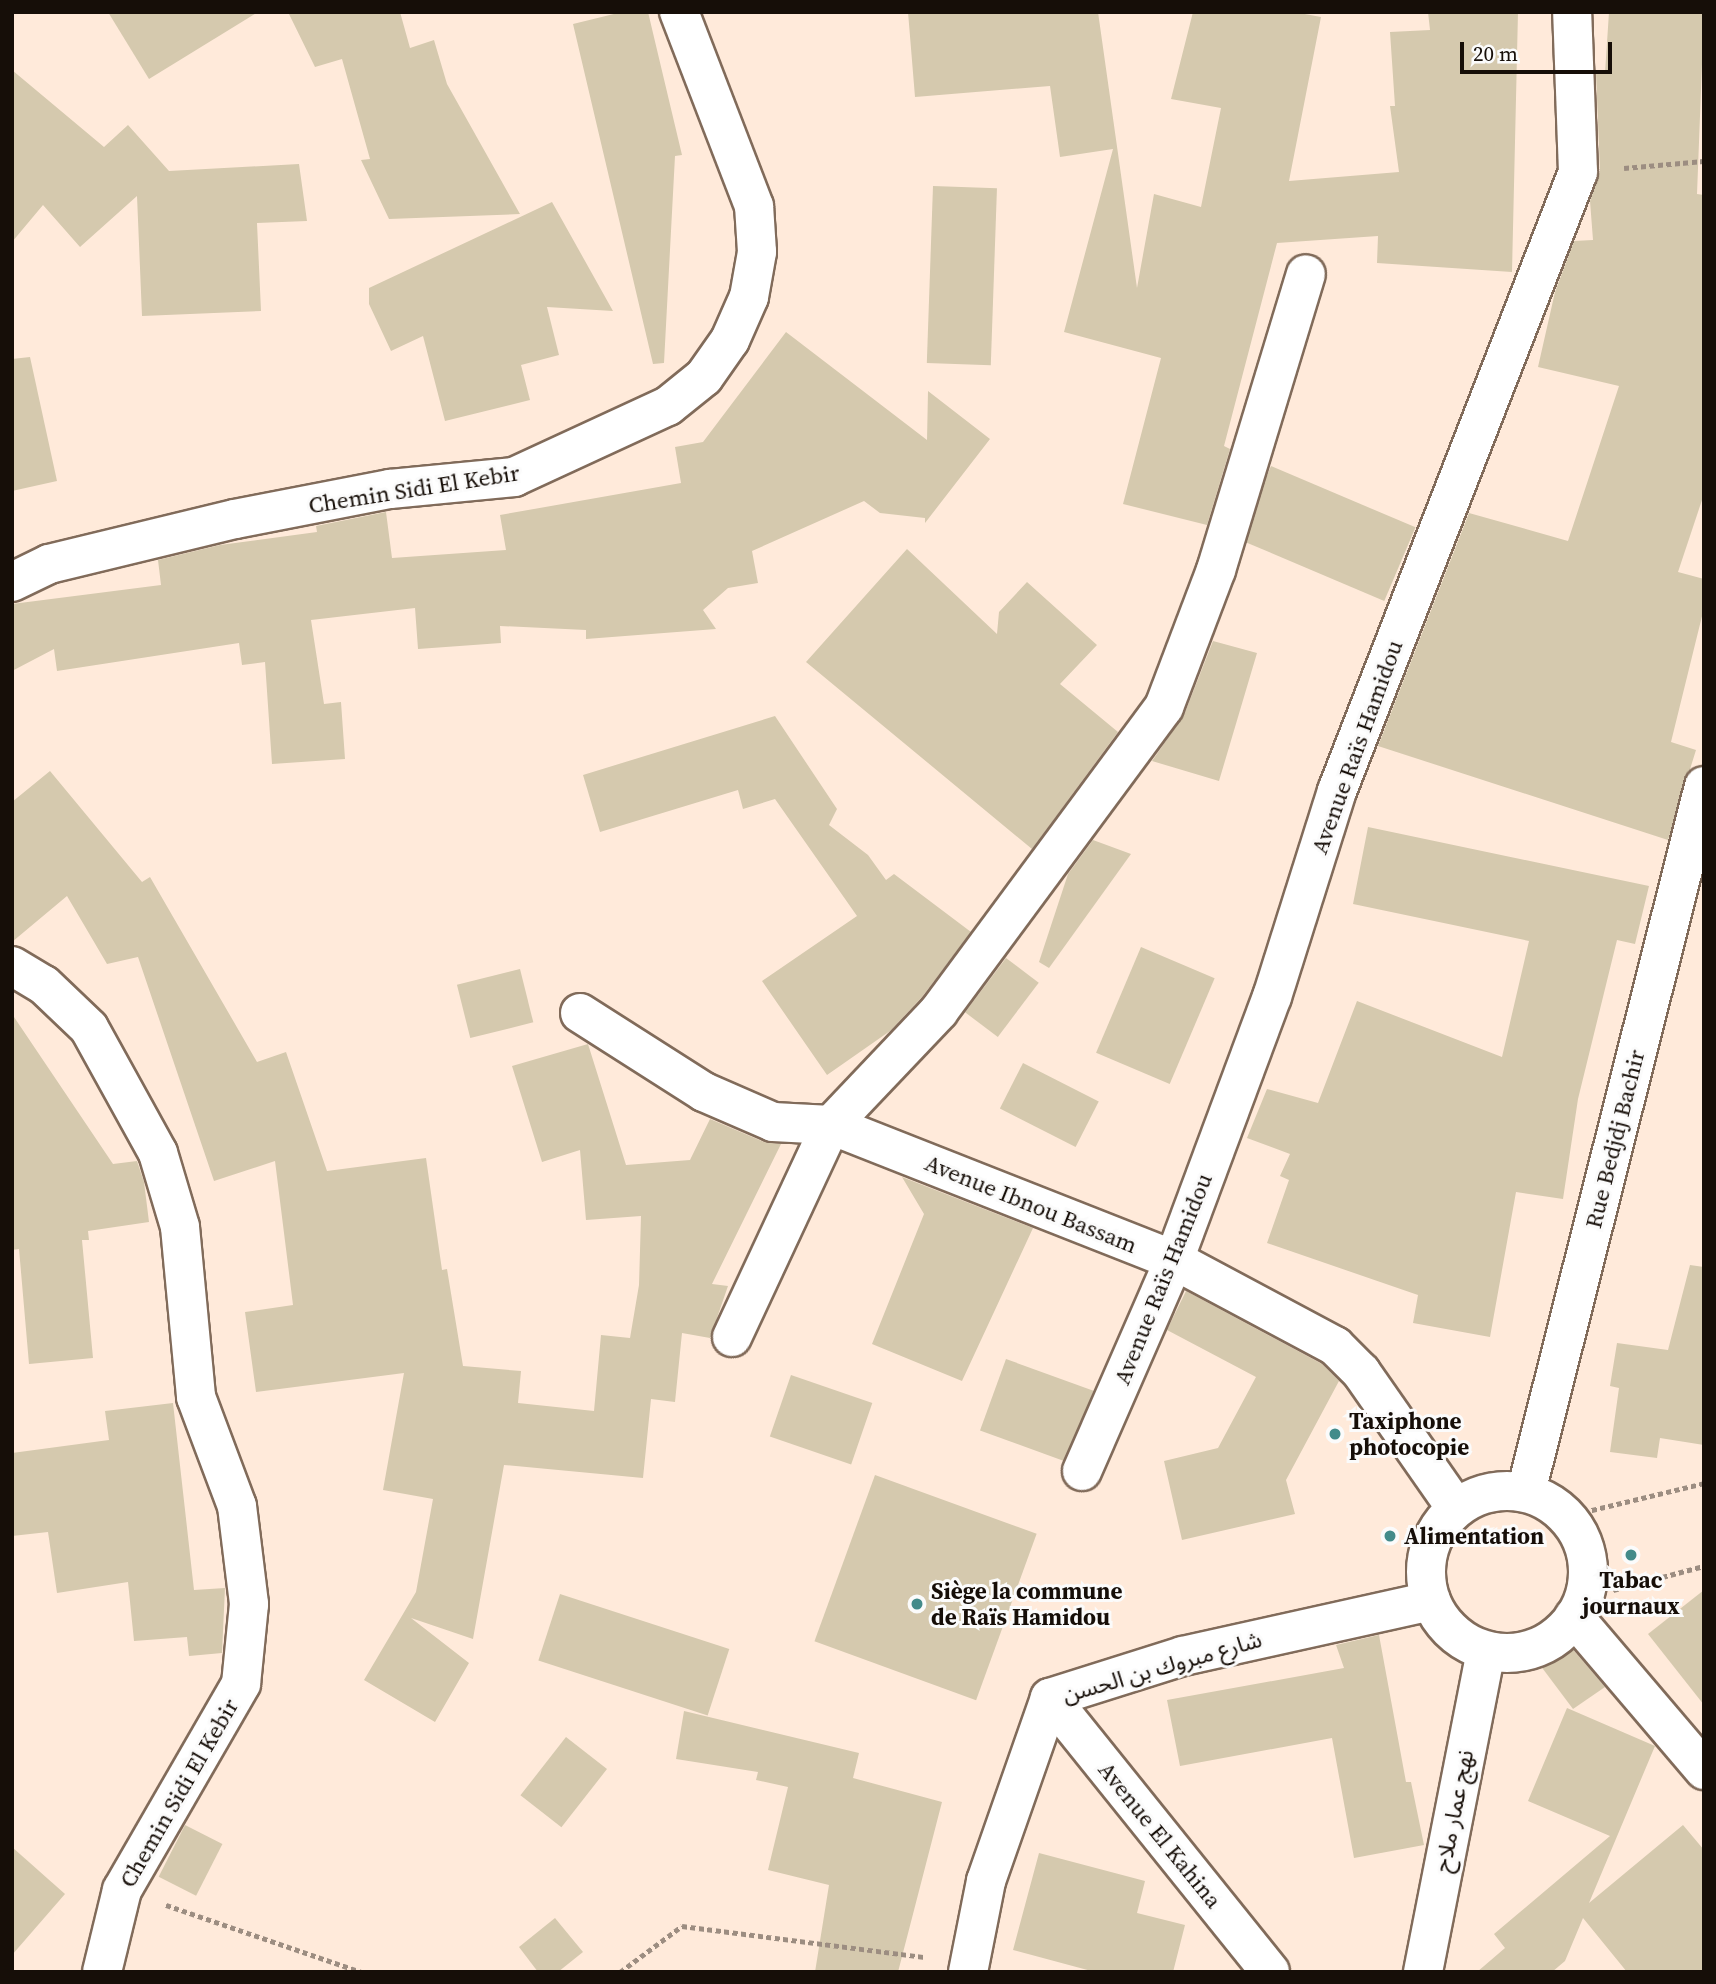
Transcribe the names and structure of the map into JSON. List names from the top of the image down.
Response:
{
  "streets": {
    "street": [
      "Chemin Sidi El Kebir",
      "Avenue Raïs Hamidou",
      "Rue Bedjdj Bachir",
      "Avenue Ibnou Bassam",
      "شارع مبروك بن الحسن",
      "نهج عمار ملاح",
      "Avenue El Kahina"
    ]
  },
  "crossings": [
    ["Avenue Raïs Hamidou", "Avenue Ibnou Bassam"],
    ["Rue Bedjdj Bachir", "Avenue Ibnou Bassam"],
    ["Rue Bedjdj Bachir", "شارع مبروك بن الحسن"],
    ["Rue Bedjdj Bachir", "نهج عمار ملاح"],
    ["Avenue Ibnou Bassam", "شارع مبروك بن الحسن"],
    ["Avenue Ibnou Bassam", "نهج عمار ملاح"],
    ["شارع مبروك بن الحسن", "نهج عمار ملاح"],
    ["شارع مبروك بن الحسن", "Avenue El Kahina"]
  ],
  "places": [
    "Taxiphone photocopie",
    "Alimentation",
    "Tabac journaux",
    "Siège la commune de Raïs Hamidou"
  ],
  "scale_bar": "20 m"
}
